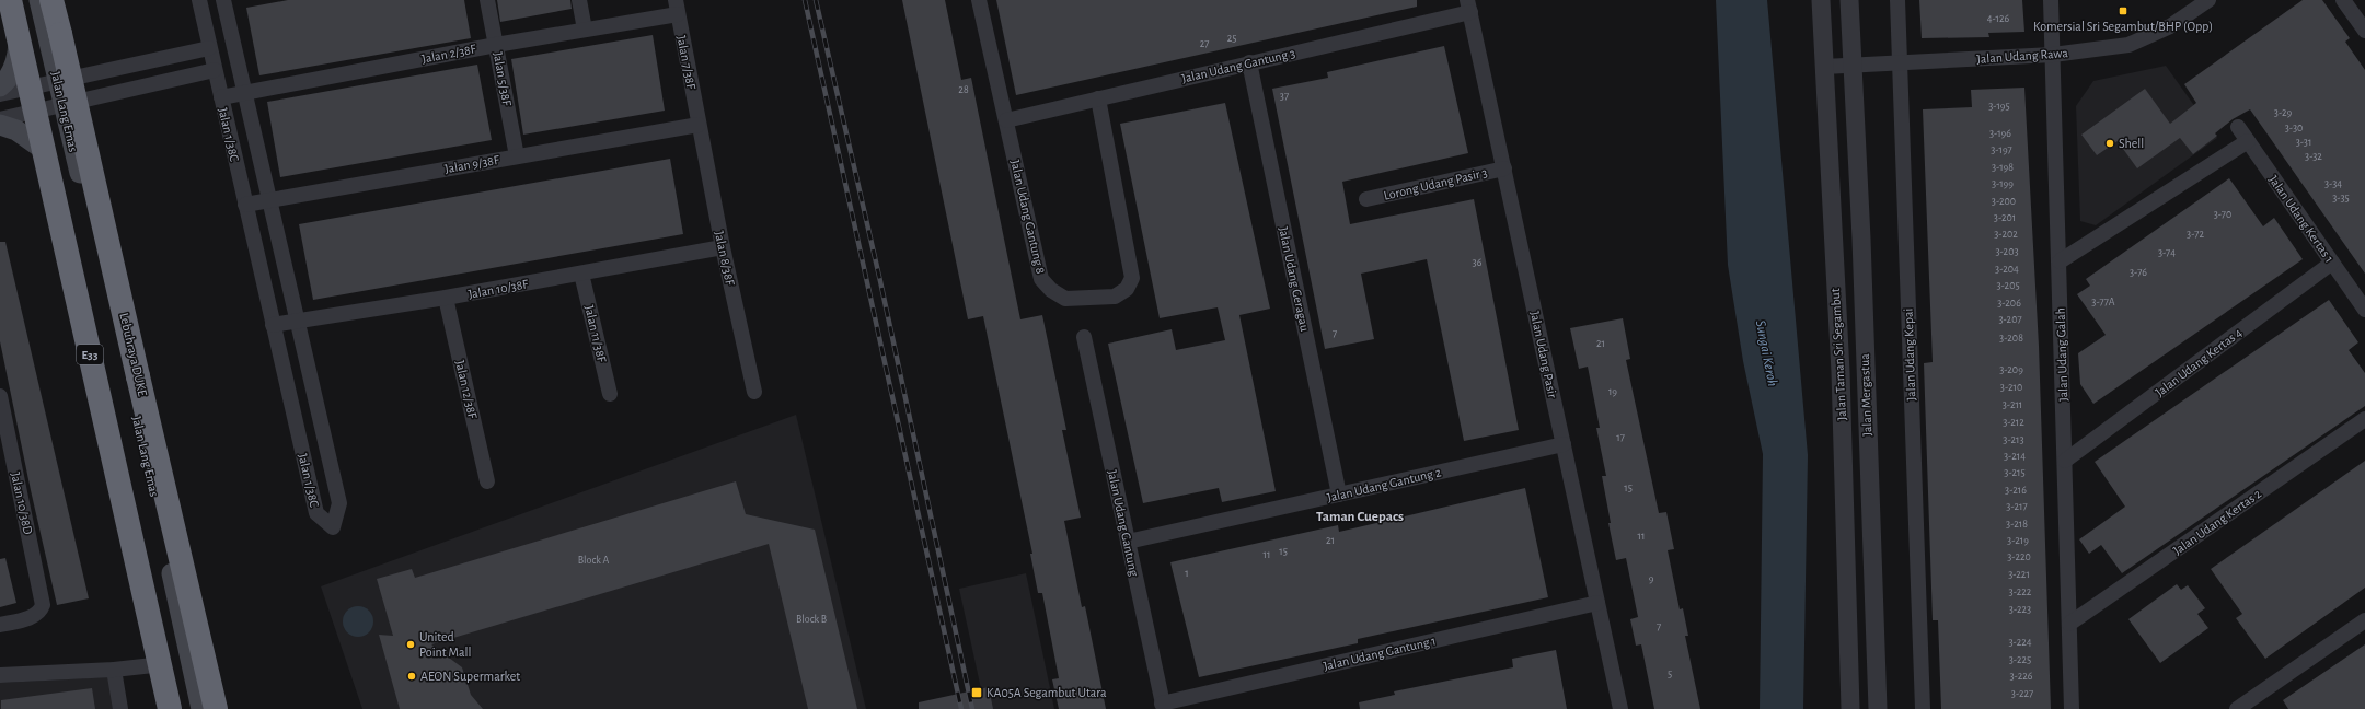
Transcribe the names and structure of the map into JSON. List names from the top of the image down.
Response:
{
  "streets": {
    "highway": ["E33", "Lebuhraya DUKE"],
    "main road": ["Jalan Lang Emas"],
    "street": [
      "Jalan 2/38F",
      "Jalan Udang Rawa",
      "Jalan 7/38F",
      "Jalan Udang Gantung 3",
      "Jalan 5/38F",
      "Jalan 1/38C",
      "Jalan 9/38F",
      "Lorong Udang Pasir 3",
      "Jalan Udang Gantung 8",
      "Jalan Udang Kertas 1",
      "Jalan 8/38F",
      "Jalan Udang Geragau",
      "Jalan 10/38F",
      "Jalan 11/38F",
      "Jalan Udang Pasir",
      "Jalan Taman Sri Segambut",
      "Jalan Udang Kepai",
      "Jalan Udang Galah",
      "Jalan Udang Kertas 4",
      "Jalan 12/38F",
      "Jalan Mergastua",
      "Jalan Udang Gantung 2",
      "Jalan 10/38D",
      "Jalan Udang Kertas 2",
      "Jalan Udang Gantung",
      "Jalan Udang Gantung 1"
    ]
  },
  "crossings": [
    ["Jalan 2/38F", "Jalan 7/38F"],
    ["Jalan 2/38F", "Jalan 5/38F"],
    ["Jalan 2/38F", "Jalan 1/38C"],
    ["Jalan Udang Rawa", "Jalan Taman Sri Segambut"],
    ["Jalan Udang Rawa", "Jalan Udang Kepai"],
    ["Jalan Udang Rawa", "Jalan Udang Galah"],
    ["Jalan Udang Rawa", "Jalan Mergastua"],
    ["Jalan 7/38F", "Jalan 9/38F"],
    ["Jalan 7/38F", "Jalan 8/38F"],
    ["Jalan Udang Gantung 3", "Jalan Udang Gantung 8"],
    ["Jalan Udang Gantung 3", "Jalan Udang Geragau"],
    ["Jalan Udang Gantung 3", "Jalan Udang Pasir"],
    ["Jalan 5/38F", "Jalan 9/38F"],
    ["Jalan 1/38C", "Jalan 9/38F"],
    ["Jalan 1/38C", "Jalan 10/38F"],
    ["Jalan 9/38F", "Jalan 8/38F"],
    ["Lorong Udang Pasir 3", "Jalan Udang Pasir"],
    ["Jalan Udang Kertas 1", "Jalan Udang Kertas 4"],
    ["Jalan 8/38F", "Jalan 10/38F"],
    ["Jalan Udang Geragau", "Jalan Udang Gantung 2"],
    ["Jalan 10/38F", "Jalan 11/38F"],
    ["Jalan 10/38F", "Jalan 12/38F"],
    ["Jalan Udang Pasir", "Jalan Udang Gantung 2"],
    ["Jalan Udang Pasir", "Jalan Udang Gantung 1"],
    ["Jalan Udang Galah", "Jalan Udang Kertas 4"],
    ["Jalan Udang Galah", "Jalan Udang Kertas 2"],
    ["Jalan Udang Gantung 2", "Jalan Udang Gantung"],
    ["Jalan Udang Gantung", "Jalan Udang Gantung 1"]
  ],
  "districts": ["Taman Cuepacs"],
  "water": ["Sungai Keroh"],
  "places": {
    "transit": ["Komersial Sri Segambut/BHP (Opp)", "KA05A Segambut Utara"],
    "other": ["Shell", "United Point Mall", "AEON Supermarket"]
  },
  "house_numbers": [
    "4-126",
    "25",
    "27",
    "28",
    "37",
    "3-195",
    "3-29",
    "3-30",
    "3-196",
    "3-31",
    "3-197",
    "3-32",
    "3-198",
    "3-199",
    "3-34",
    "3-35",
    "3-200",
    "3-70",
    "3-201",
    "3-202",
    "3-72",
    "3-203",
    "3-74",
    "36",
    "3-204",
    "3-76",
    "3-205",
    "3-77A",
    "3-206",
    "3-207",
    "7",
    "3-208",
    "21",
    "3-209",
    "3-210",
    "19",
    "3-211",
    "3-212",
    "17",
    "3-213",
    "3-214",
    "3-215",
    "15",
    "3-216",
    "3-217",
    "3-218",
    "11",
    "21",
    "3-219",
    "15",
    "11",
    "3-220",
    "Block A",
    "1",
    "3-221",
    "9",
    "3-222",
    "3-223",
    "Block B",
    "7",
    "3-224",
    "3-225",
    "5",
    "3-226",
    "3-227"
  ]
}
